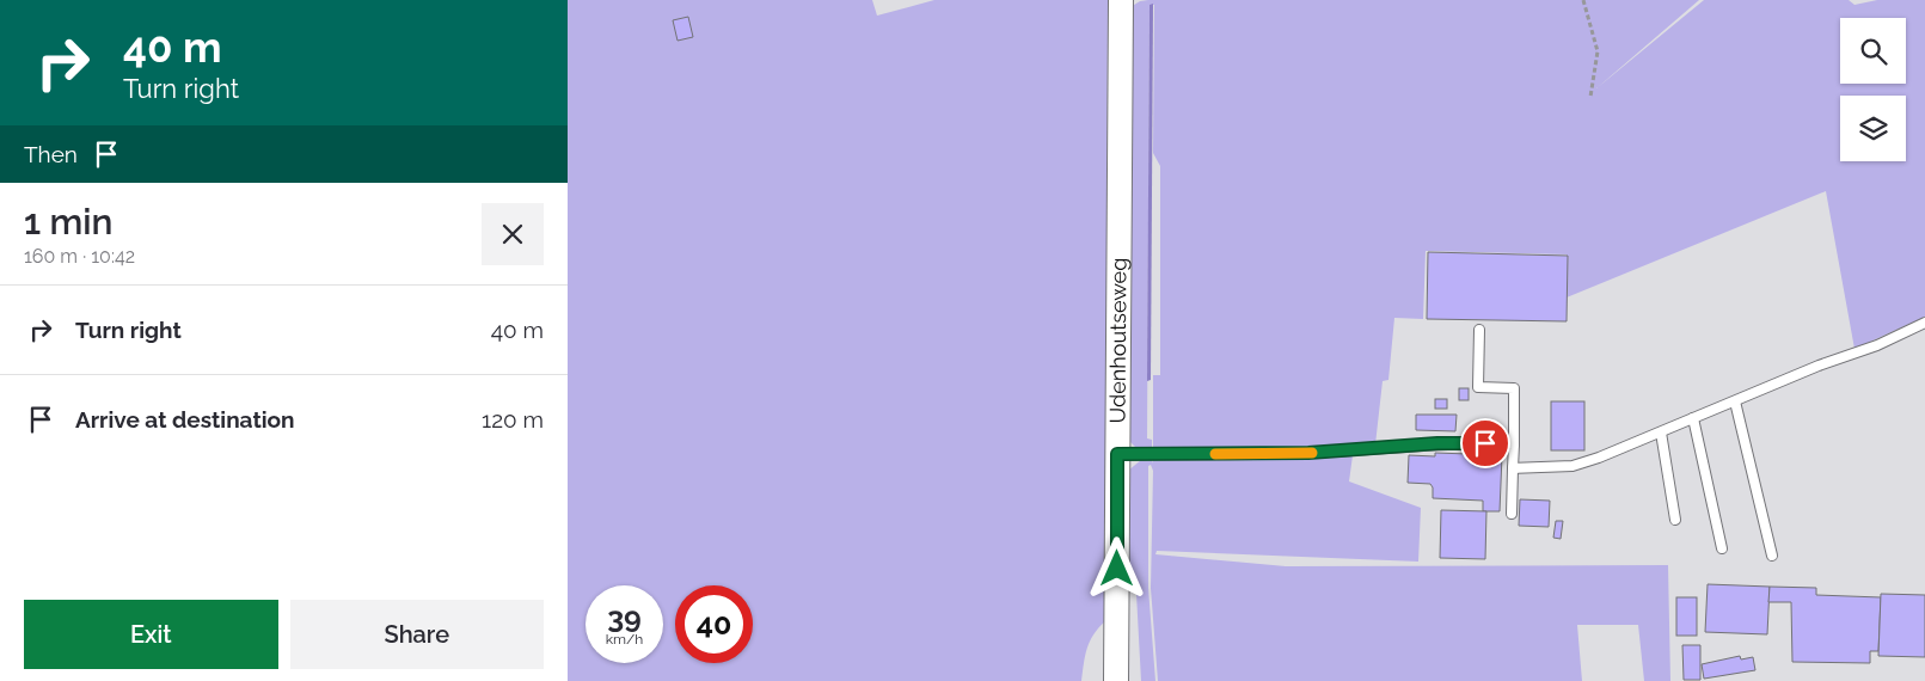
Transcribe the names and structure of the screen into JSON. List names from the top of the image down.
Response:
{
  "streets": {
    "street": ["Udenhoutseweg"]
  },
  "page": {
    "turn": ["40 m", "Turn right"],
    "then": "Then",
    "heading": ["1 min", "160 m · 10:42"],
    "list": [
      {
        "name": "Turn right",
        "value": "40 m"
      },
      {
        "name": "Arrive at destination",
        "value": "120 m"
      }
    ],
    "speed": "39 km/h",
    "limit": "40",
    "buttons": ["Exit", "Share"]
  }
}
